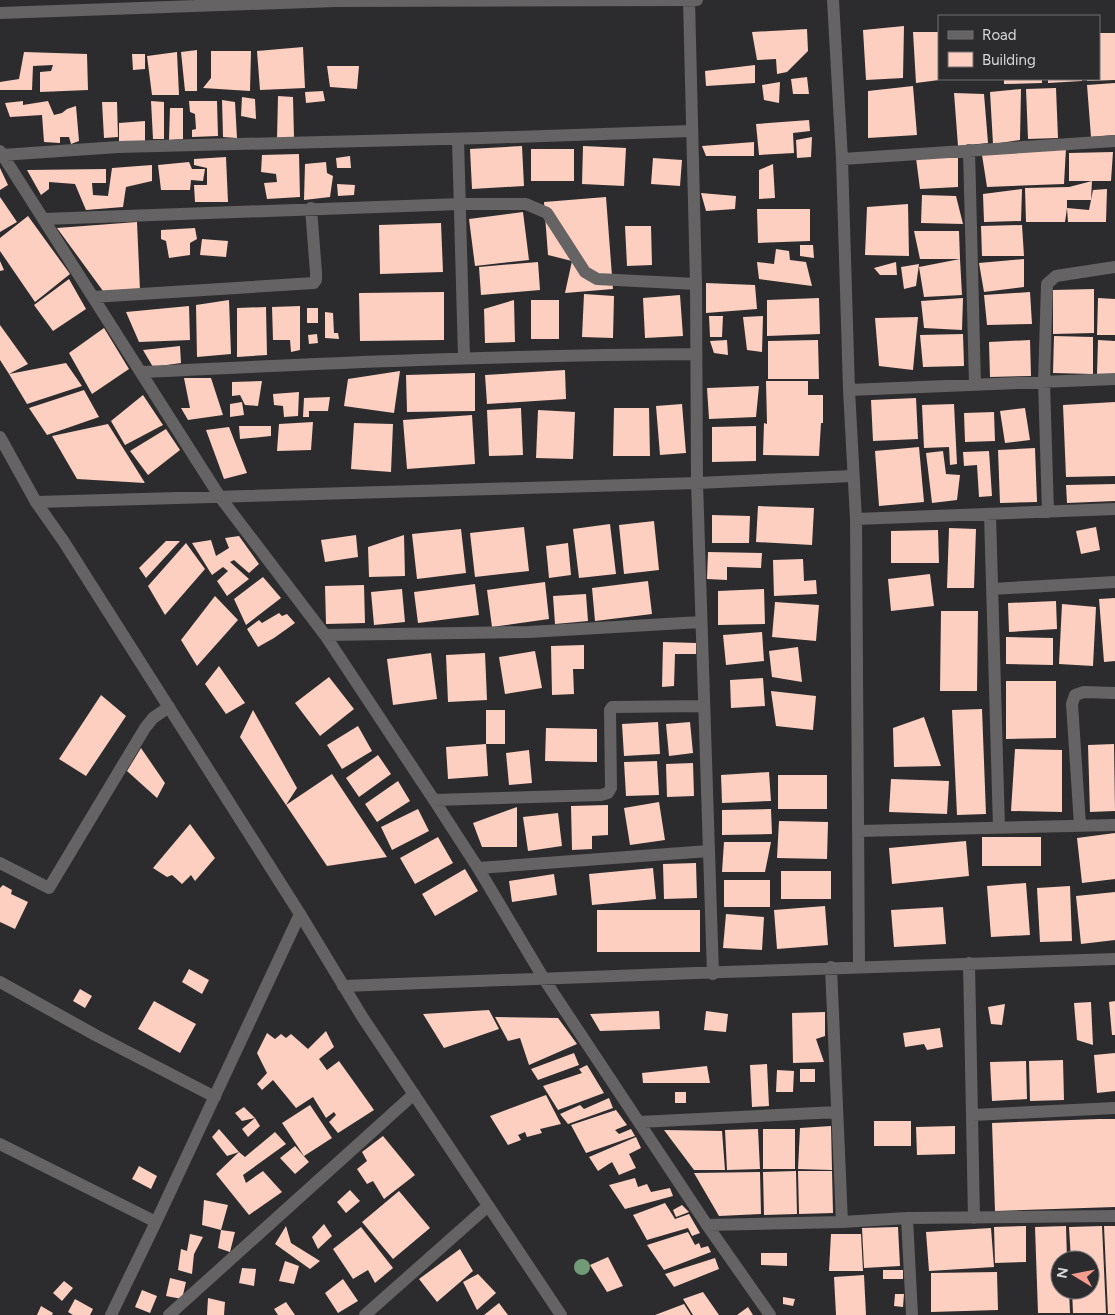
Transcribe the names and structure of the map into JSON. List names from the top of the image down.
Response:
{
  "legend": ["Road", "Building"],
  "north": "left"
}
